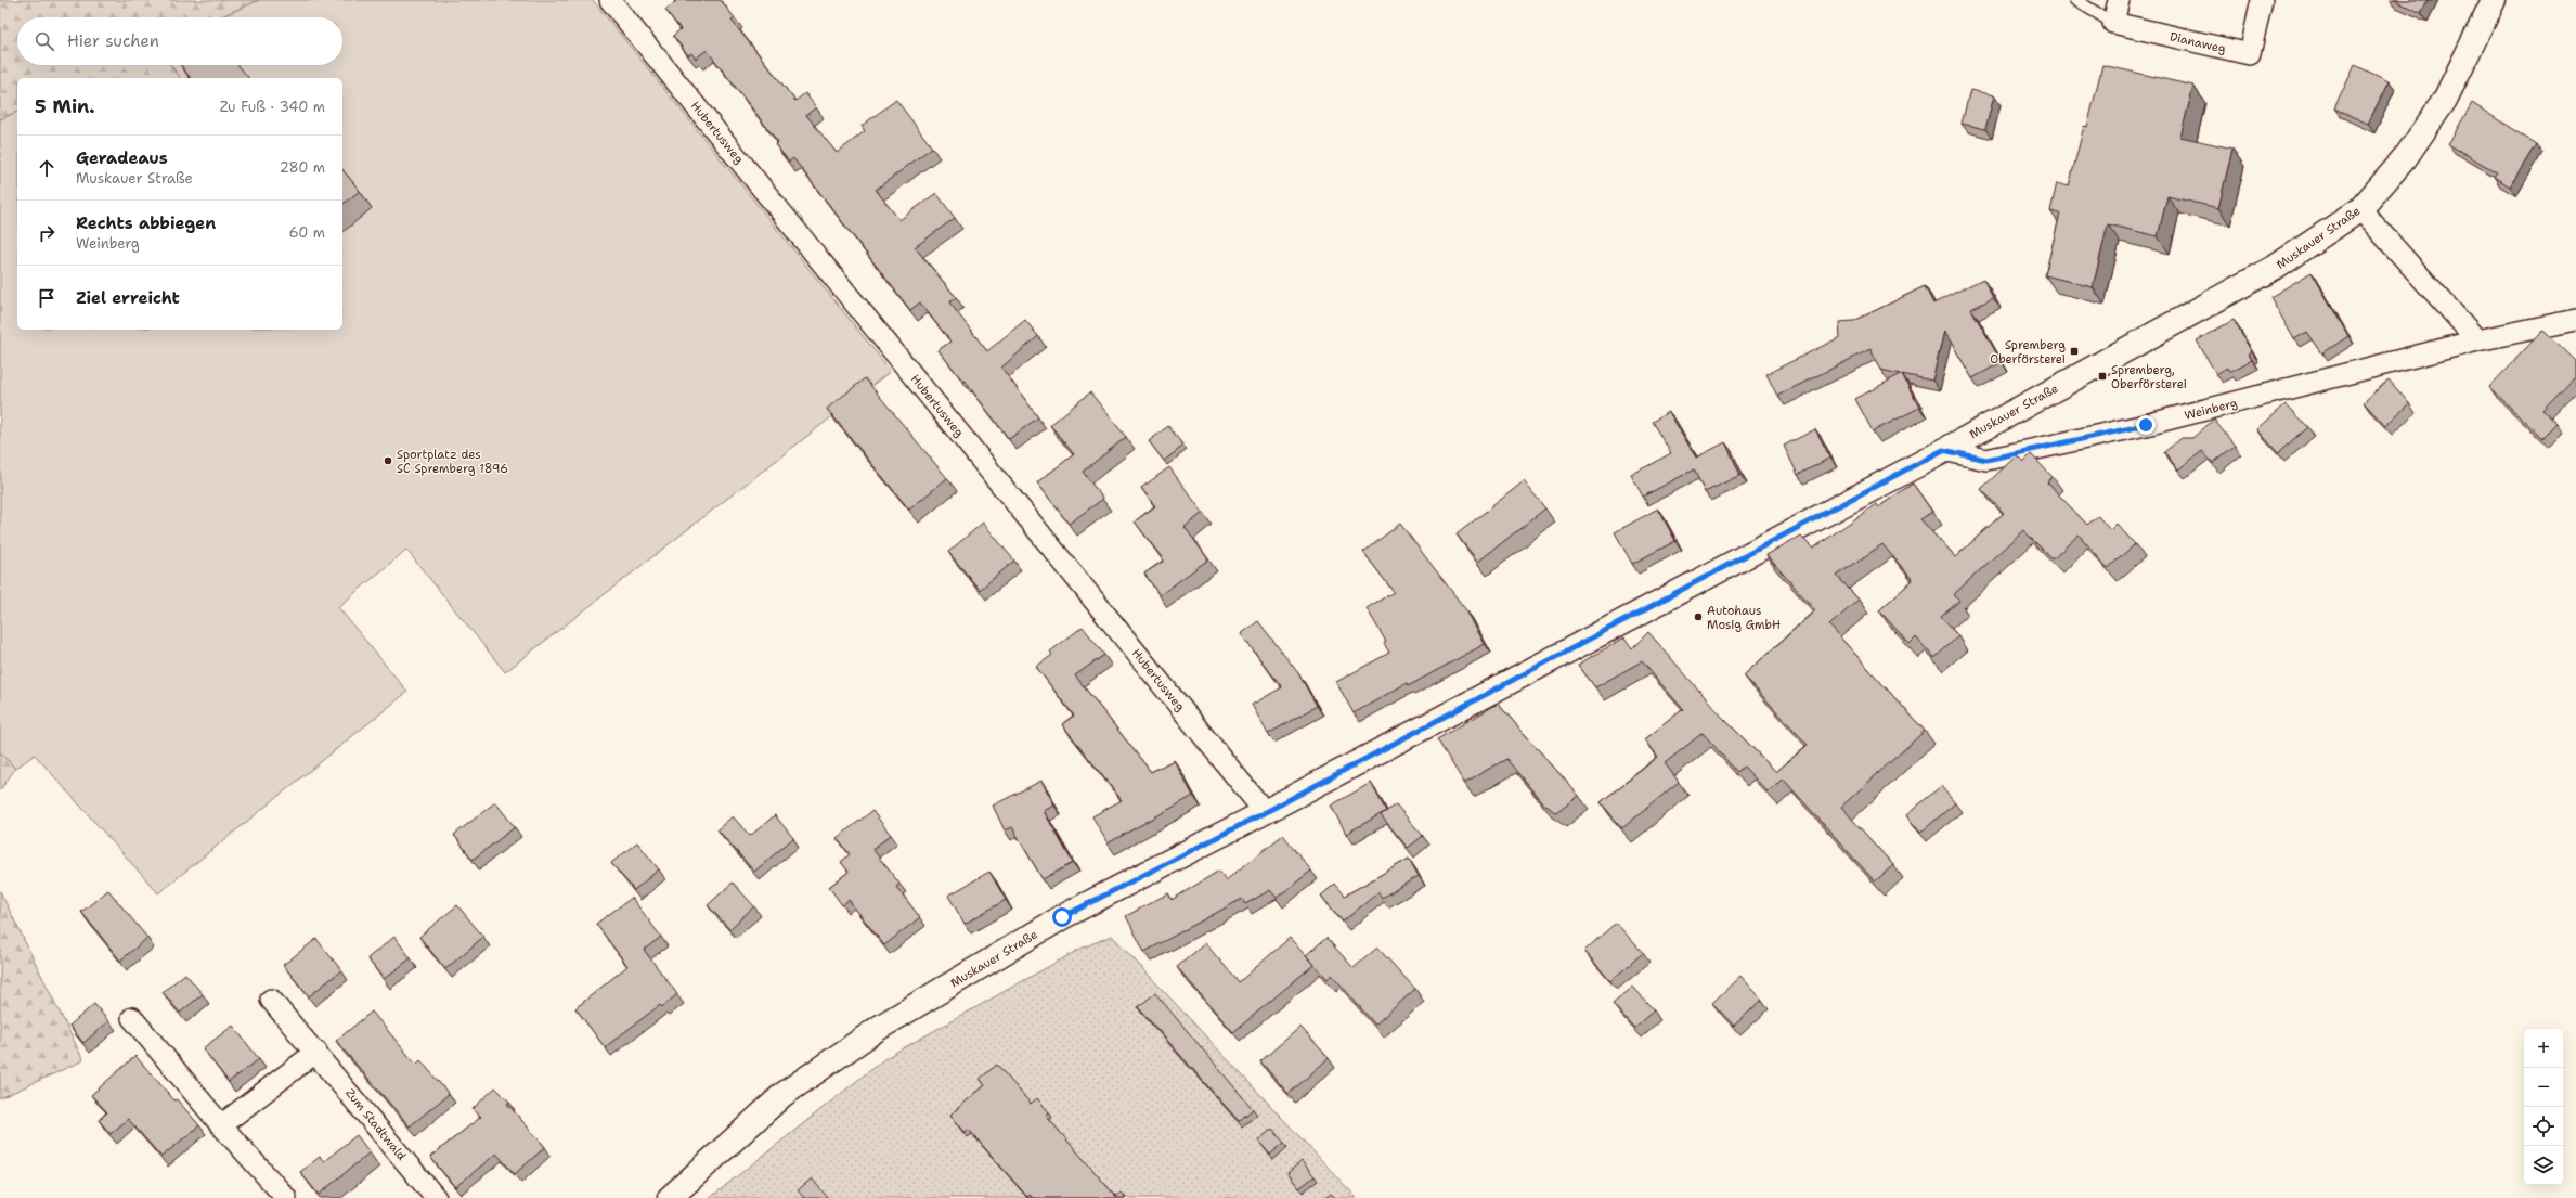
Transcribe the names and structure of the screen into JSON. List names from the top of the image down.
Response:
{
  "streets": {
    "main road": ["Muskauer Straße"],
    "street": [
      "Dianaweg",
      "Hubertusweg",
      "Weinberg",
      "Zum Stadtwald"
    ]
  },
  "crossings": [
    ["Hubertusweg", "Muskauer Straße"],
    ["Muskauer Straße", "Weinberg"]
  ],
  "places": {
    "transit": ["Spremberg Oberförsterei", "Spremberg, Oberförsterei"],
    "other": ["Sportplatz des SC Spremberg 1896", "Autohaus Mosig GmbH"]
  },
  "page": {
    "search": "Hier suchen",
    "heading": ["5 Min.", "Zu Fuß · 340 m"],
    "list": [
      ["Geradeaus", "Muskauer Straße", "280 m"],
      ["Rechts abbiegen", "Weinberg", "60 m"],
      "Ziel erreicht"
    ],
    "map_buttons": ["+", "−"]
  }
}
